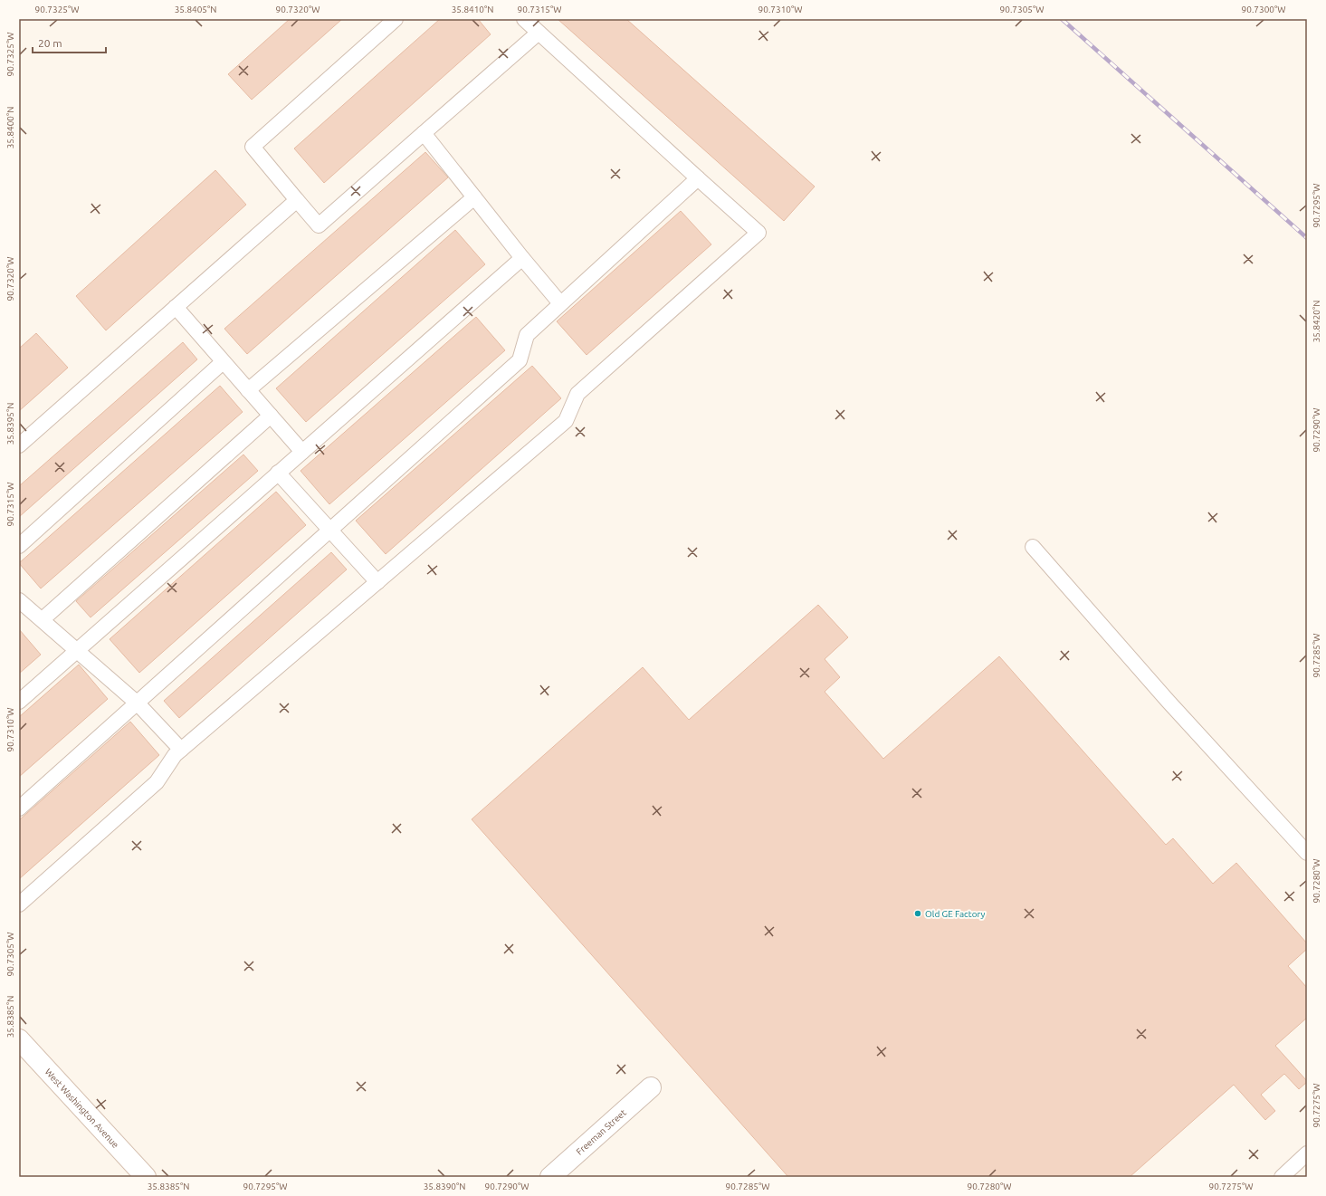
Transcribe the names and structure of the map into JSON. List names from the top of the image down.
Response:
{
  "streets": {
    "main road": ["West Washington Avenue", "Freeman Street"]
  },
  "places": ["Old GE Factory"],
  "scale_bar": "20 m",
  "coordinates": [
    "90.7325°W",
    "35.8405°N",
    "90.7320°W",
    "35.8410°N",
    "90.7315°W",
    "90.7310°W",
    "90.7305°W",
    "90.7300°W",
    "35.8400°N",
    "90.7295°W",
    "35.8420°N",
    "35.8395°N",
    "90.7290°W",
    "90.7285°W",
    "90.7280°W",
    "35.8385°N",
    "90.7275°W",
    "35.8390°N"
  ]
}
